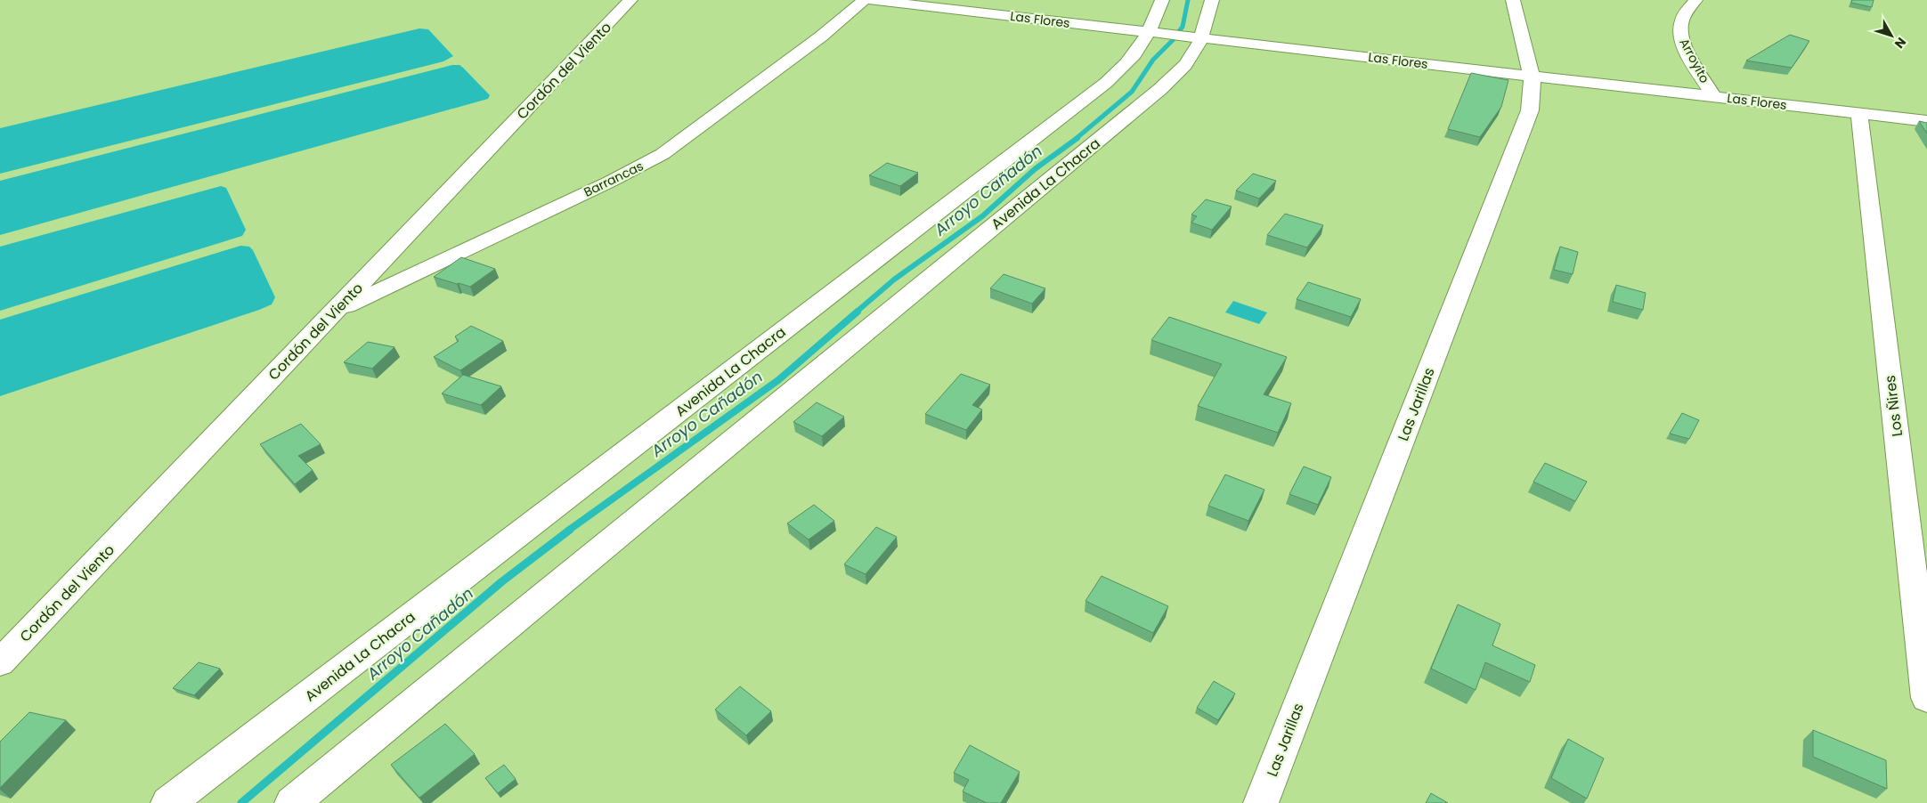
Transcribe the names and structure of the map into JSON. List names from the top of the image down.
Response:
{
  "streets": {
    "street": [
      "Las Flores",
      "Arroyito",
      "Cordón del Viento",
      "Barrancas",
      "Avenida La Chacra",
      "Las Jarillas",
      "Los Ñires"
    ]
  },
  "crossings": [
    ["Las Flores", "Arroyito"],
    ["Las Flores", "Avenida La Chacra"],
    ["Las Flores", "Las Jarillas"],
    ["Las Flores", "Los Ñires"],
    ["Cordón del Viento", "Barrancas"]
  ],
  "water": ["Arroyo Cañadón"],
  "north": "bottom right"
}
